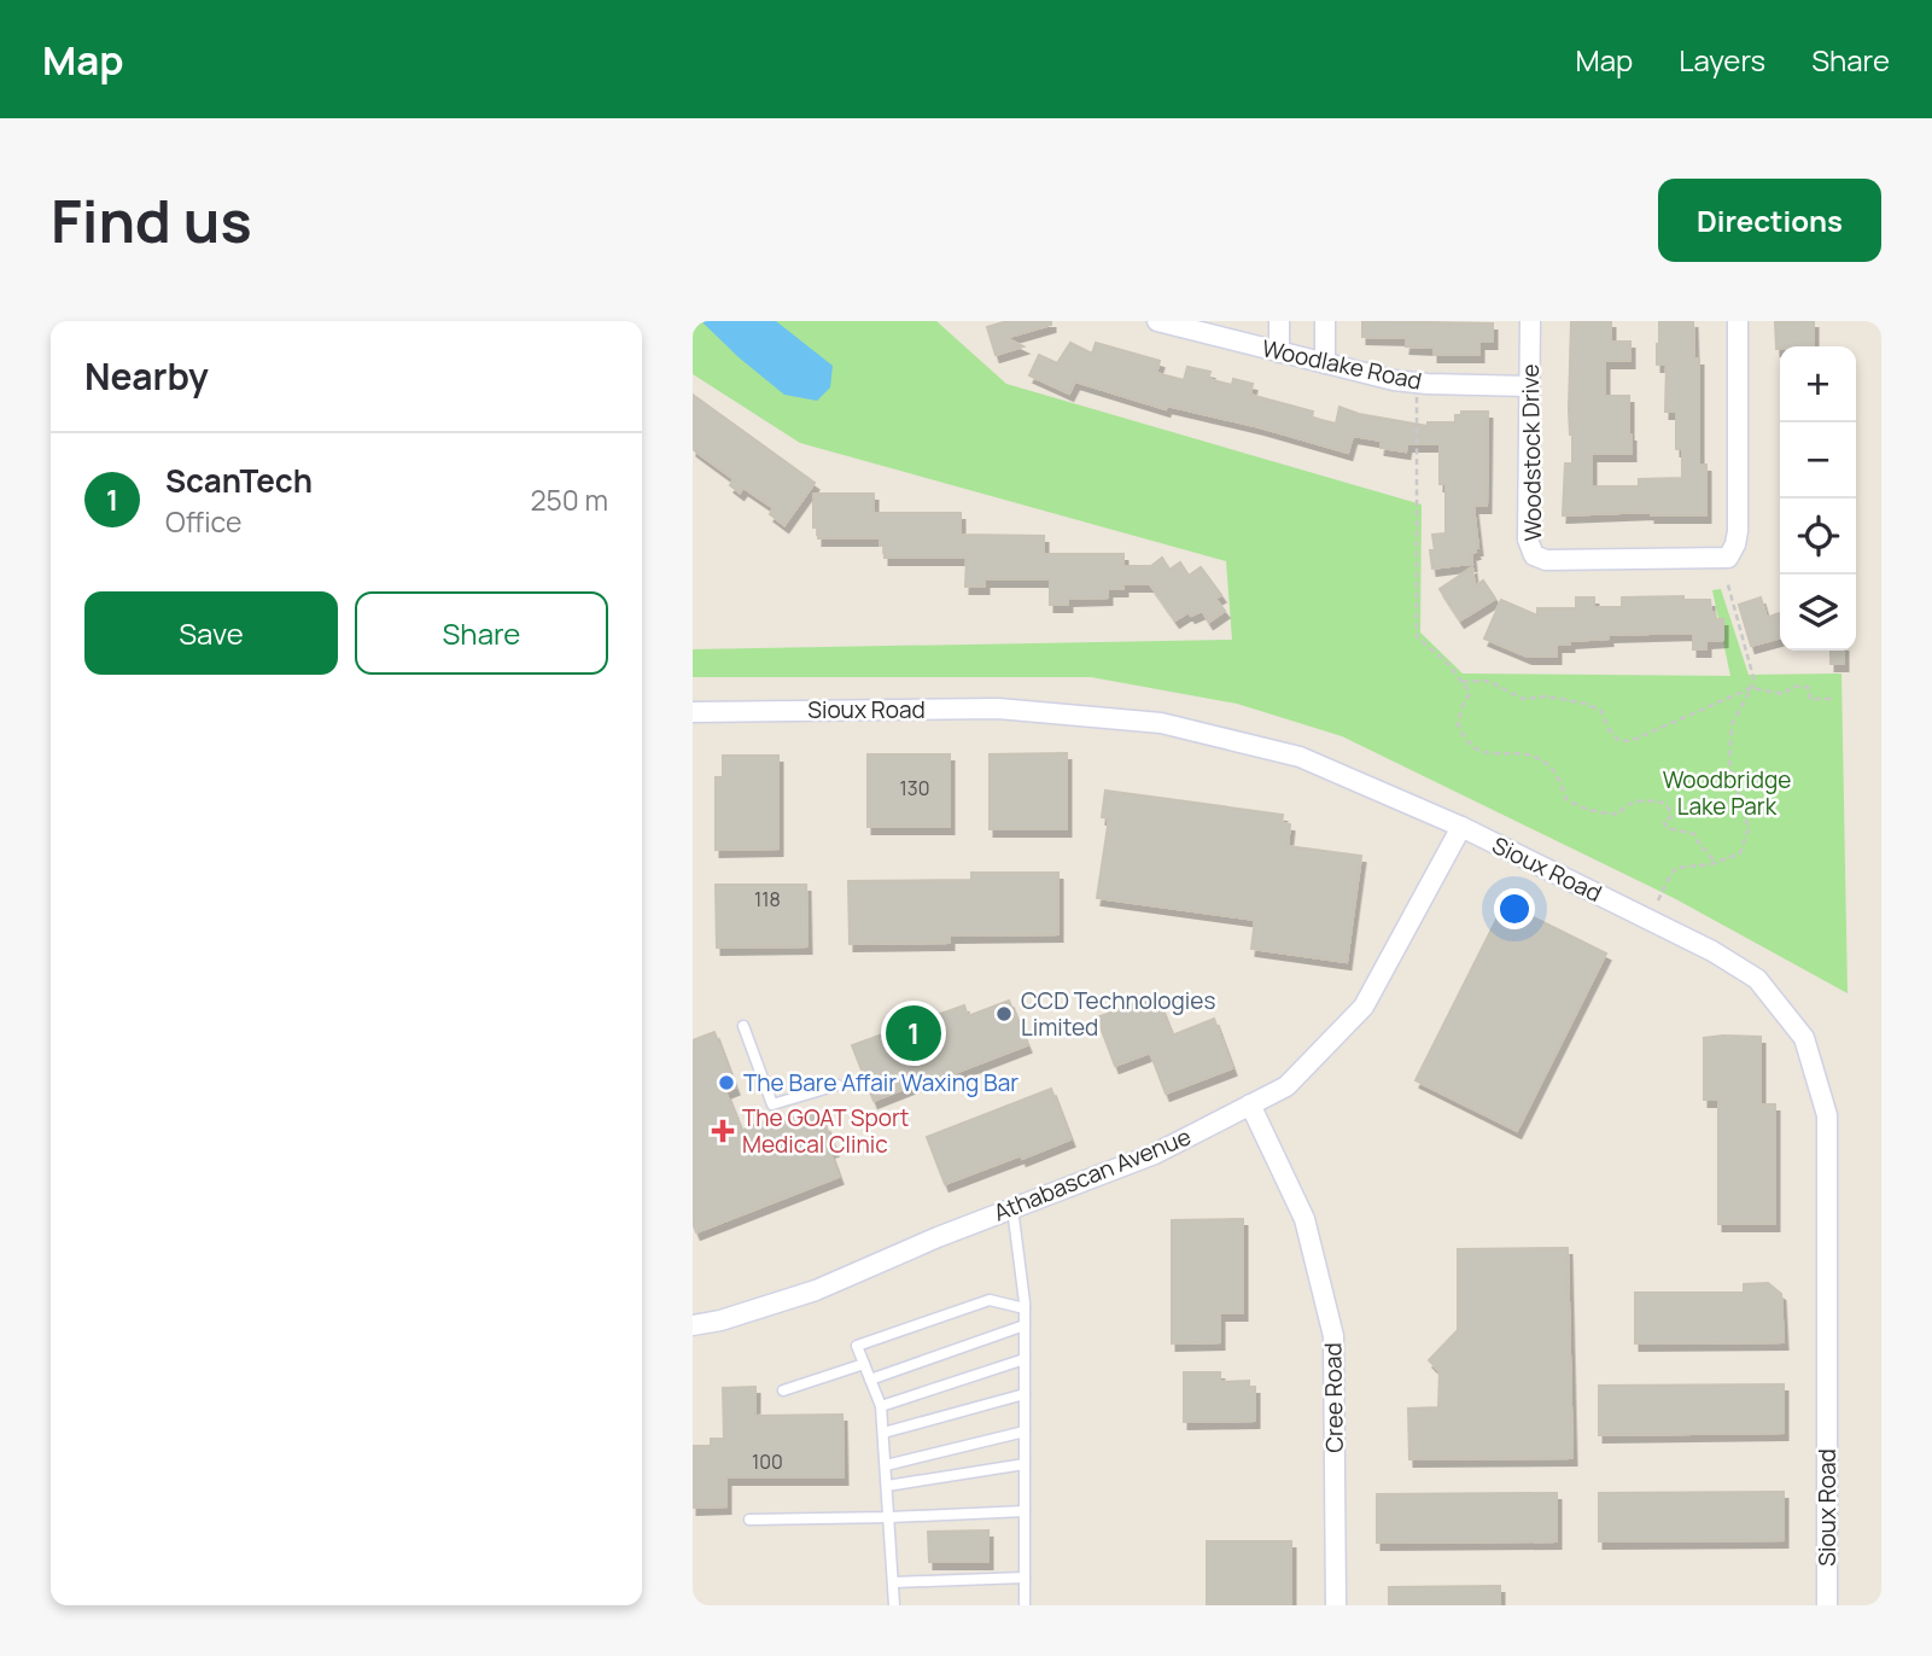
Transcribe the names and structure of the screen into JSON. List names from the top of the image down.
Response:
{
  "streets": {
    "street": [
      "Woodlake Road",
      "Woodstock Drive",
      "Sioux Road",
      "Athabascan Avenue",
      "Cree Road"
    ]
  },
  "crossings": [
    ["Woodlake Road", "Woodstock Drive"],
    ["Sioux Road", "Athabascan Avenue"],
    ["Athabascan Avenue", "Cree Road"]
  ],
  "parks": ["Woodbridge Lake Park"],
  "places": {
    "other": ["CCD Technologies Limited", "The Bare Affair Waxing Bar"],
    "health": ["The GOAT Sport Medical Clinic"]
  },
  "house_numbers": ["130", "118", "100"],
  "page": {
    "header": "Map",
    "nav": ["Map", "Layers", "Share"],
    "buttons": [
      "Directions",
      ["Save", "Share"]
    ],
    "title": "Find us",
    "heading": "Nearby",
    "map_buttons": ["+", "−"],
    "list": [
      {
        "mark": "1",
        "name": "ScanTech",
        "note": "Office",
        "value": "250 m"
      }
    ],
    "pins": "1"
  }
}
